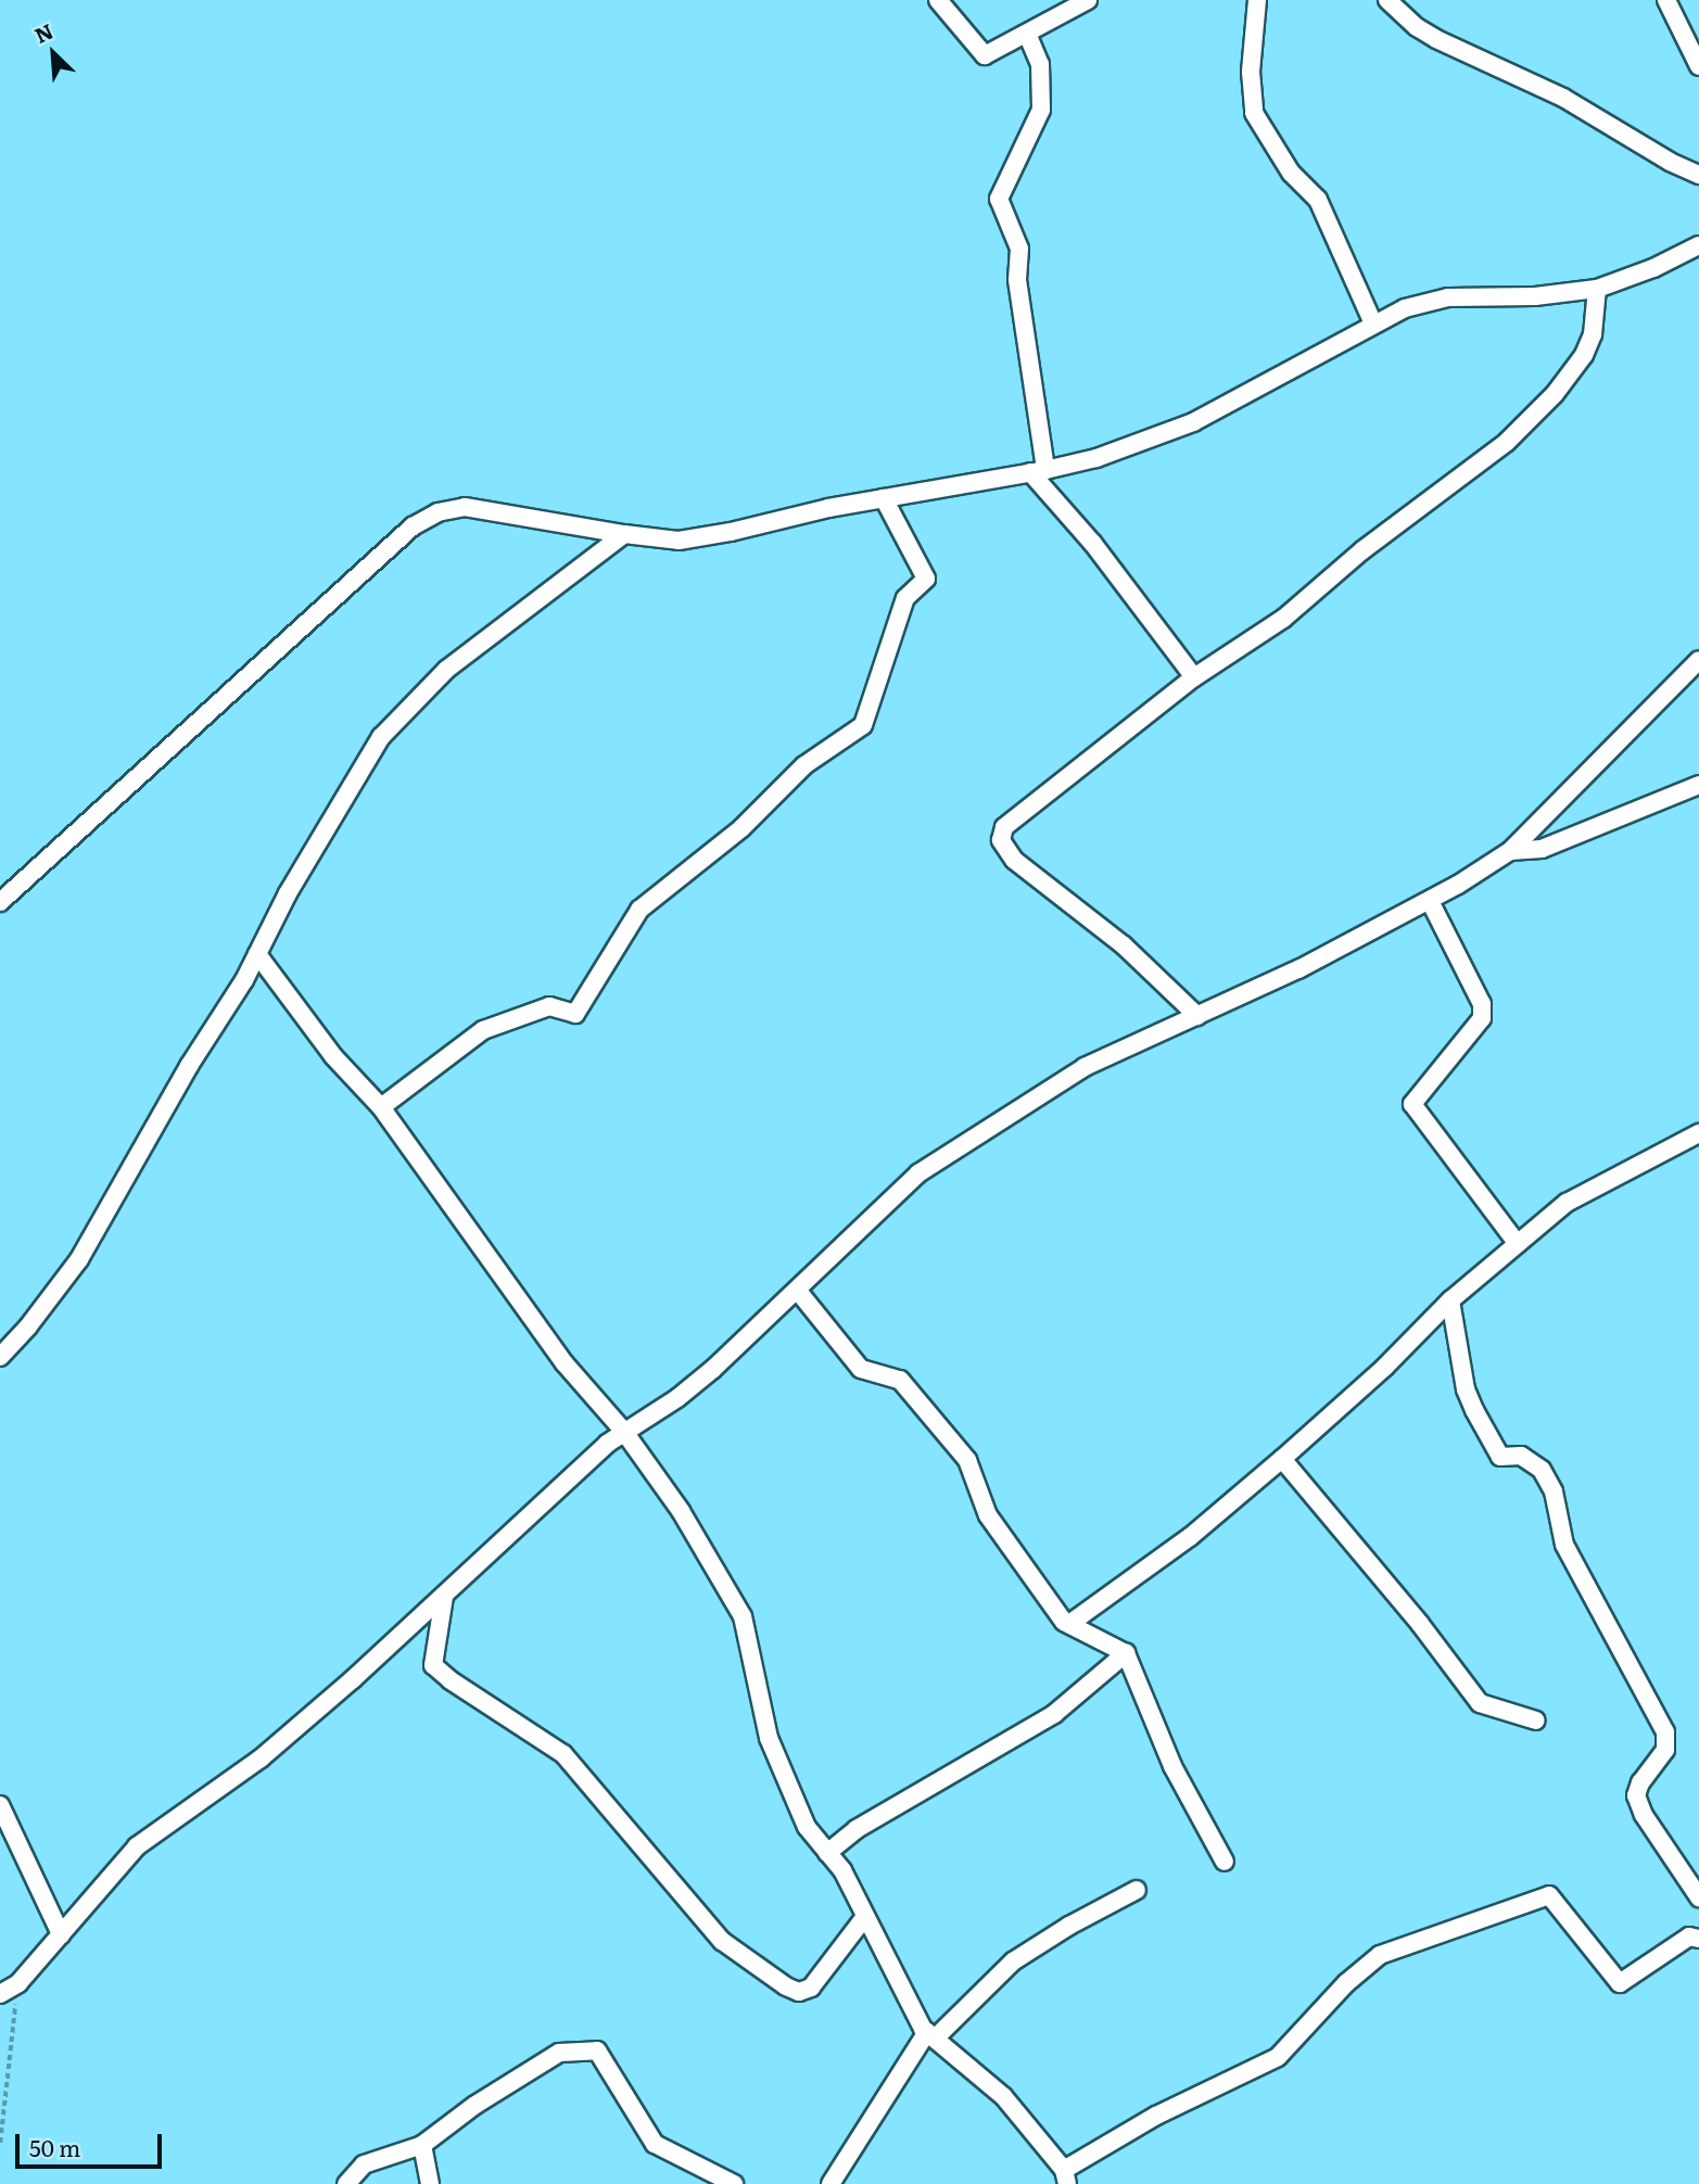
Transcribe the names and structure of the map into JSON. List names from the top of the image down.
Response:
{
  "scale_bar": "50 m",
  "north": "top left"
}
